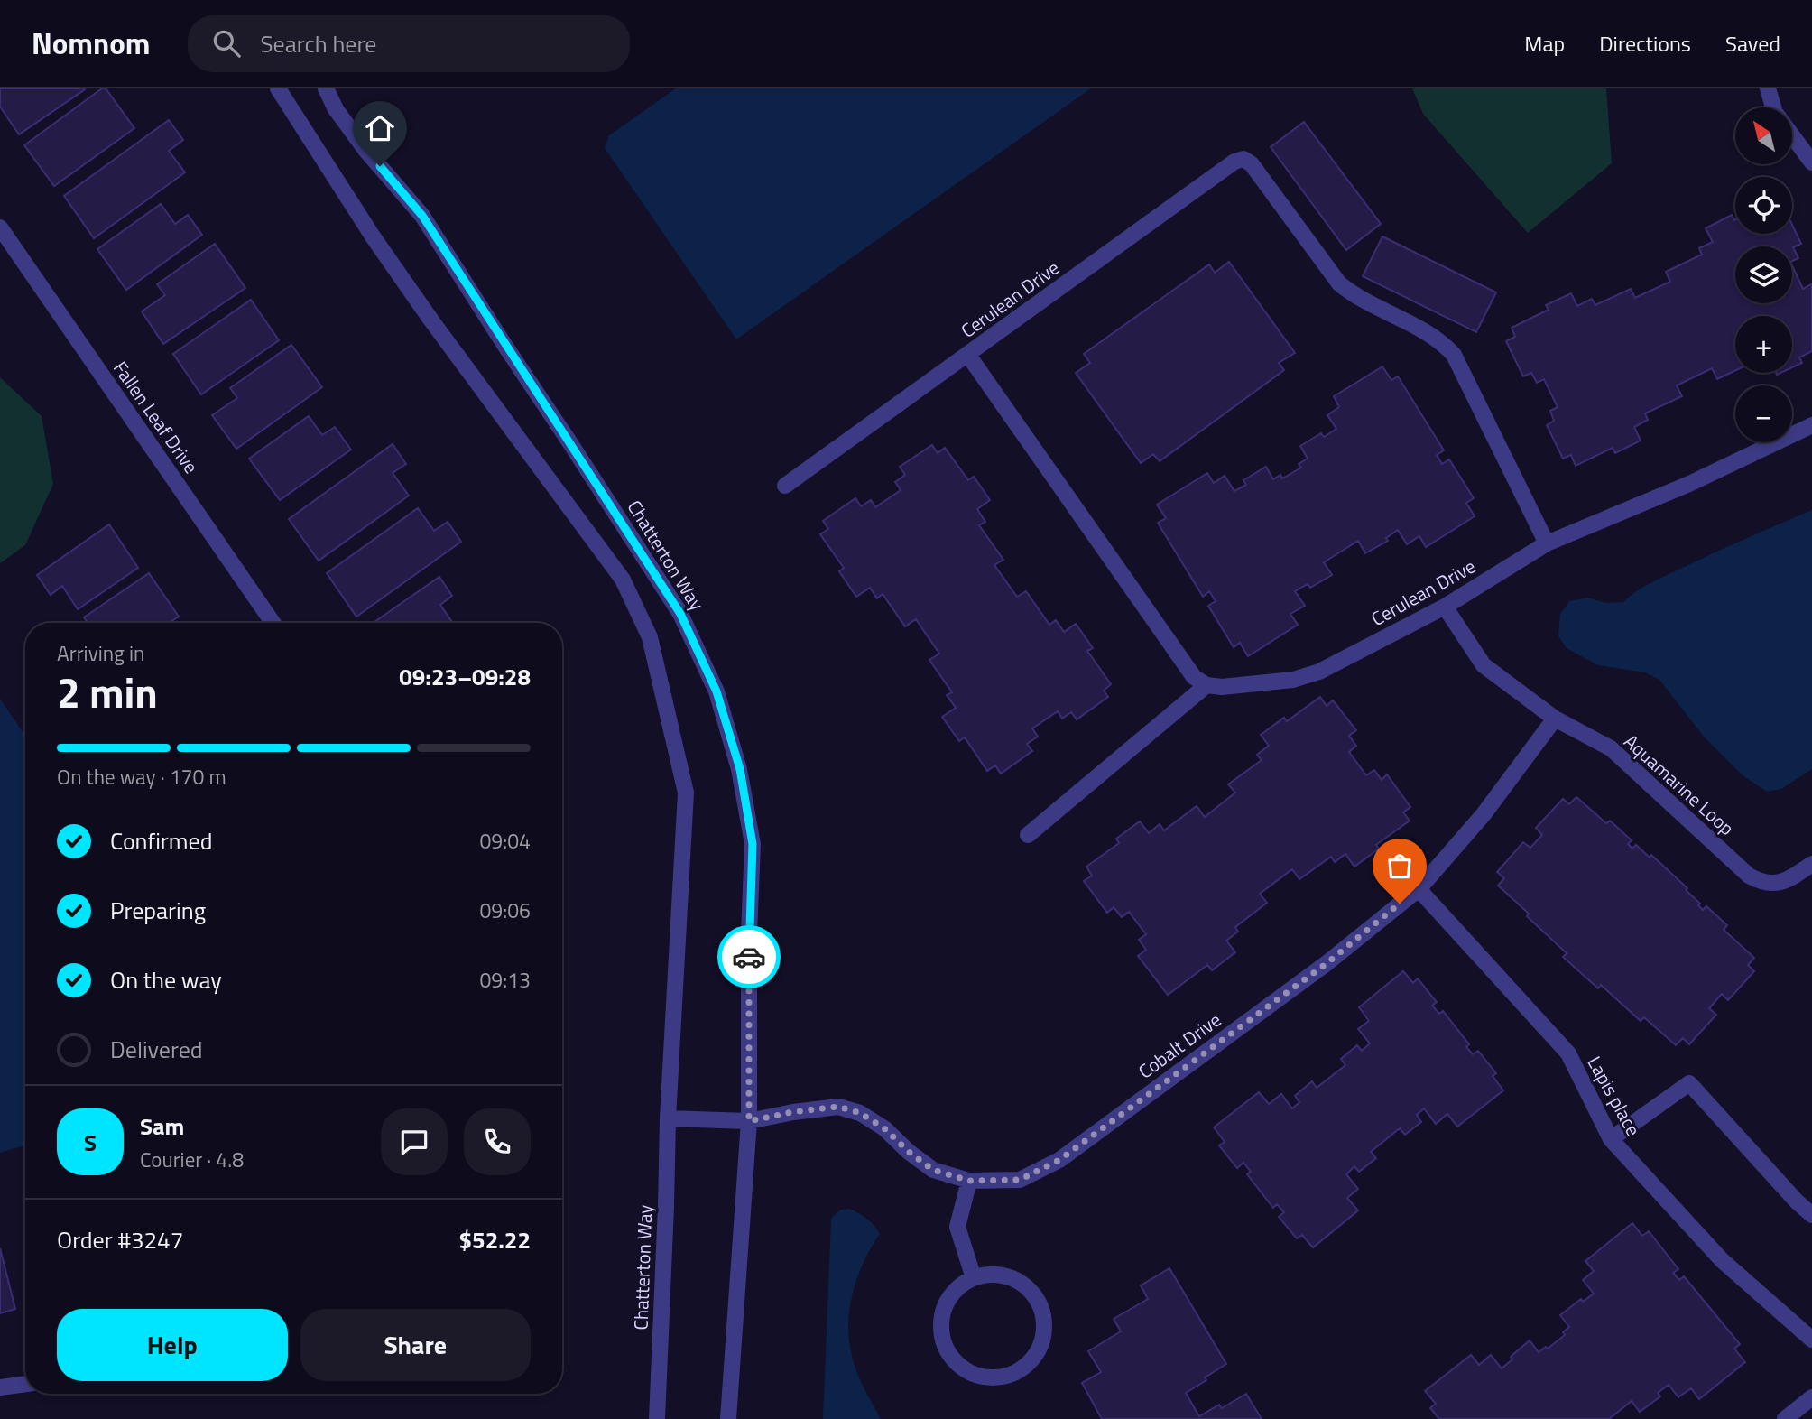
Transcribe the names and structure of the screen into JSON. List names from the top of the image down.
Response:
{
  "streets": {
    "street": [
      "Cerulean Drive",
      "Fallen Leaf Drive",
      "Chatterton Way",
      "Aquamarine Loop",
      "Cobalt Drive",
      "Lapis place"
    ]
  },
  "crossings": [
    ["Cerulean Drive", "Aquamarine Loop"],
    ["Chatterton Way", "Cobalt Drive"],
    ["Aquamarine Loop", "Cobalt Drive"],
    ["Cobalt Drive", "Lapis place"]
  ],
  "north": "top left",
  "page": {
    "header": "Nomnom",
    "search": "Search here",
    "nav": ["Map", "Directions", "Saved"],
    "map_buttons": ["+", "−"],
    "heading": ["2 min", "Arriving in", "09:23–09:28"],
    "panel": [
      "Sam",
      "Courier · 4.8",
      "Order #3247",
      "$52.22"
    ],
    "bar": "On the way · 170 m",
    "list": [
      ["Confirmed", "09:04"],
      ["Preparing", "09:06"],
      ["On the way", "09:13"],
      "Delivered"
    ],
    "round": "S",
    "buttons": ["Help", "Share"]
  }
}
